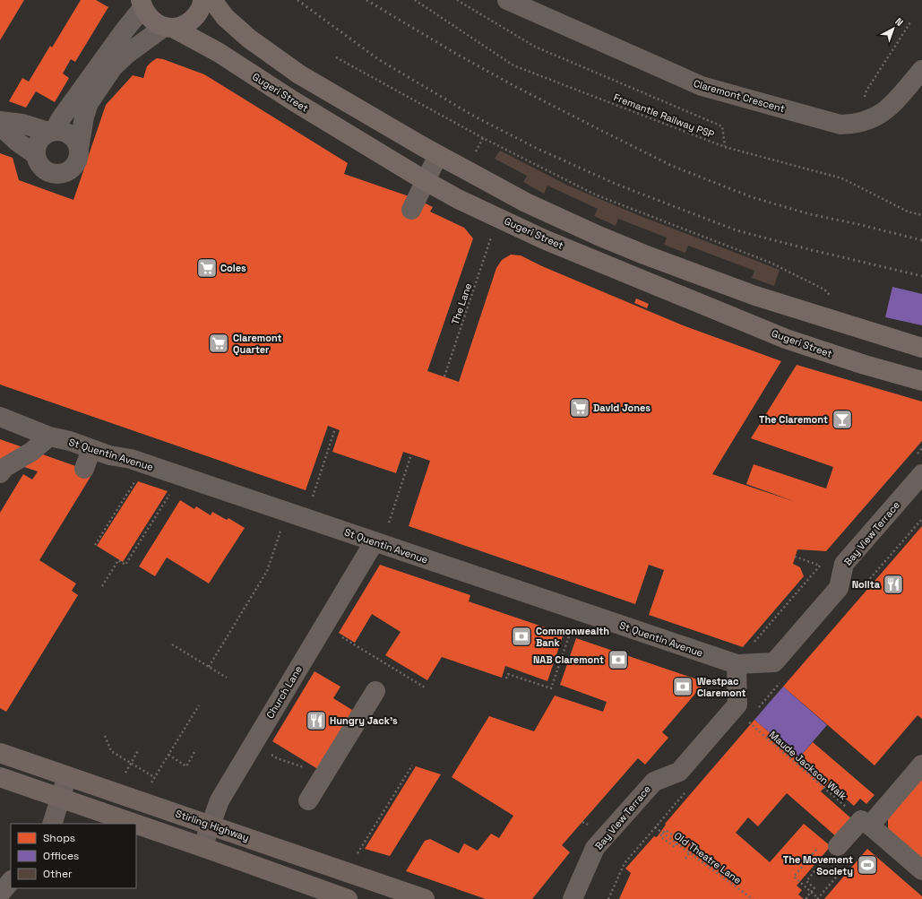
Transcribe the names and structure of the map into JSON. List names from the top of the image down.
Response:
{
  "streets": {
    "highway": ["Stirling Highway"],
    "main road": ["Gugeri Street"],
    "street": [
      "Claremont Crescent",
      "St Quentin Avenue",
      "Bay View Terrace",
      "Church Lane"
    ],
    "path": [
      "Fremantle Railway PSP",
      "The Lane",
      "Maude Jackson Walk",
      "Old Theatre Lane"
    ]
  },
  "crossings": [
    ["St Quentin Avenue", "Bay View Terrace"],
    ["St Quentin Avenue", "Church Lane"],
    ["Church Lane", "Stirling Highway"]
  ],
  "places": {
    "supermarket": ["Coles", "Claremont Quarter", "David Jones"],
    "bar": ["The Claremont"],
    "restaurant": ["Nolita", "Hungry Jack's"],
    "bank": ["Commonwealth Bank", "NAB Claremont", "Westpac Claremont"],
    "sports": ["The Movement Society"]
  },
  "legend": ["Shops", "Offices", "Other"],
  "north": "top right"
}
